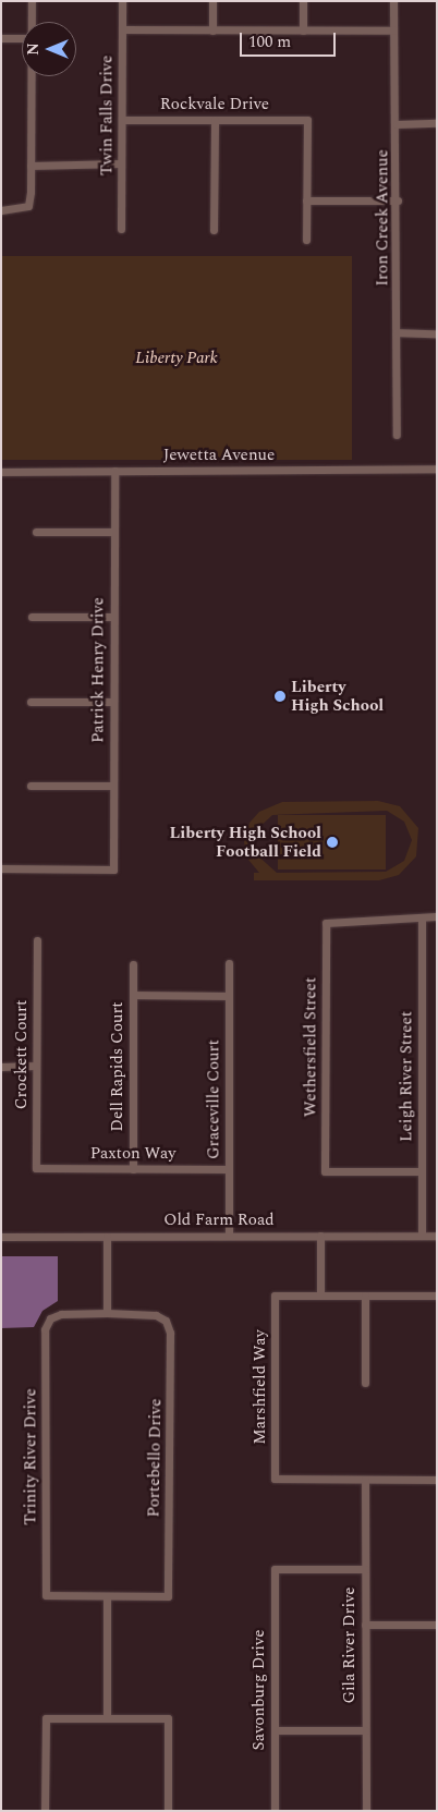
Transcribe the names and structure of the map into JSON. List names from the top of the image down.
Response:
{
  "streets": {
    "street": [
      "Rockvale Drive",
      "Twin Falls Drive",
      "Iron Creek Avenue",
      "Jewetta Avenue",
      "Patrick Henry Drive",
      "Wethersfield Street",
      "Crockett Court",
      "Dell Rapids Court",
      "Leigh River Street",
      "Graceville Court",
      "Paxton Way",
      "Old Farm Road",
      "Marshfield Way",
      "Trinity River Drive",
      "Portebello Drive",
      "Gila River Drive",
      "Savonburg Drive"
    ]
  },
  "crossings": [
    ["Rockvale Drive", "Twin Falls Drive"],
    ["Jewetta Avenue", "Patrick Henry Drive"],
    ["Wethersfield Street", "Leigh River Street"],
    ["Crockett Court", "Paxton Way"],
    ["Dell Rapids Court", "Paxton Way"],
    ["Leigh River Street", "Old Farm Road"],
    ["Graceville Court", "Paxton Way"],
    ["Graceville Court", "Old Farm Road"],
    ["Marshfield Way", "Gila River Drive"],
    ["Trinity River Drive", "Portebello Drive"],
    ["Gila River Drive", "Savonburg Drive"]
  ],
  "parks": ["Liberty Park"],
  "places": ["Liberty High School", "Liberty High School Football Field"],
  "scale_bar": "100 m",
  "north": "left"
}
